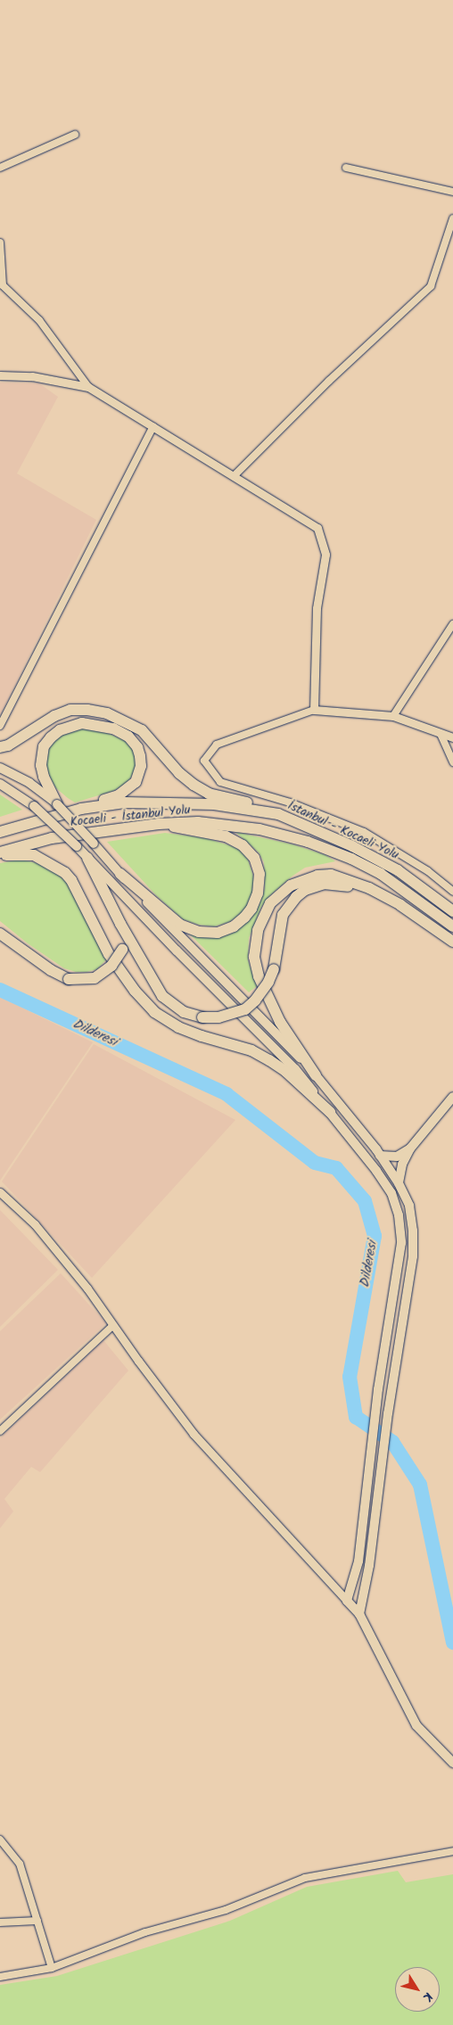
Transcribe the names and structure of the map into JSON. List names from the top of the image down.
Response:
{
  "streets": {
    "highway": ["Kocaeli - İstanbul Yolu", "İstanbul - Kocaeli Yolu"]
  },
  "water": ["Dilderesi"],
  "north": "bottom right"
}
